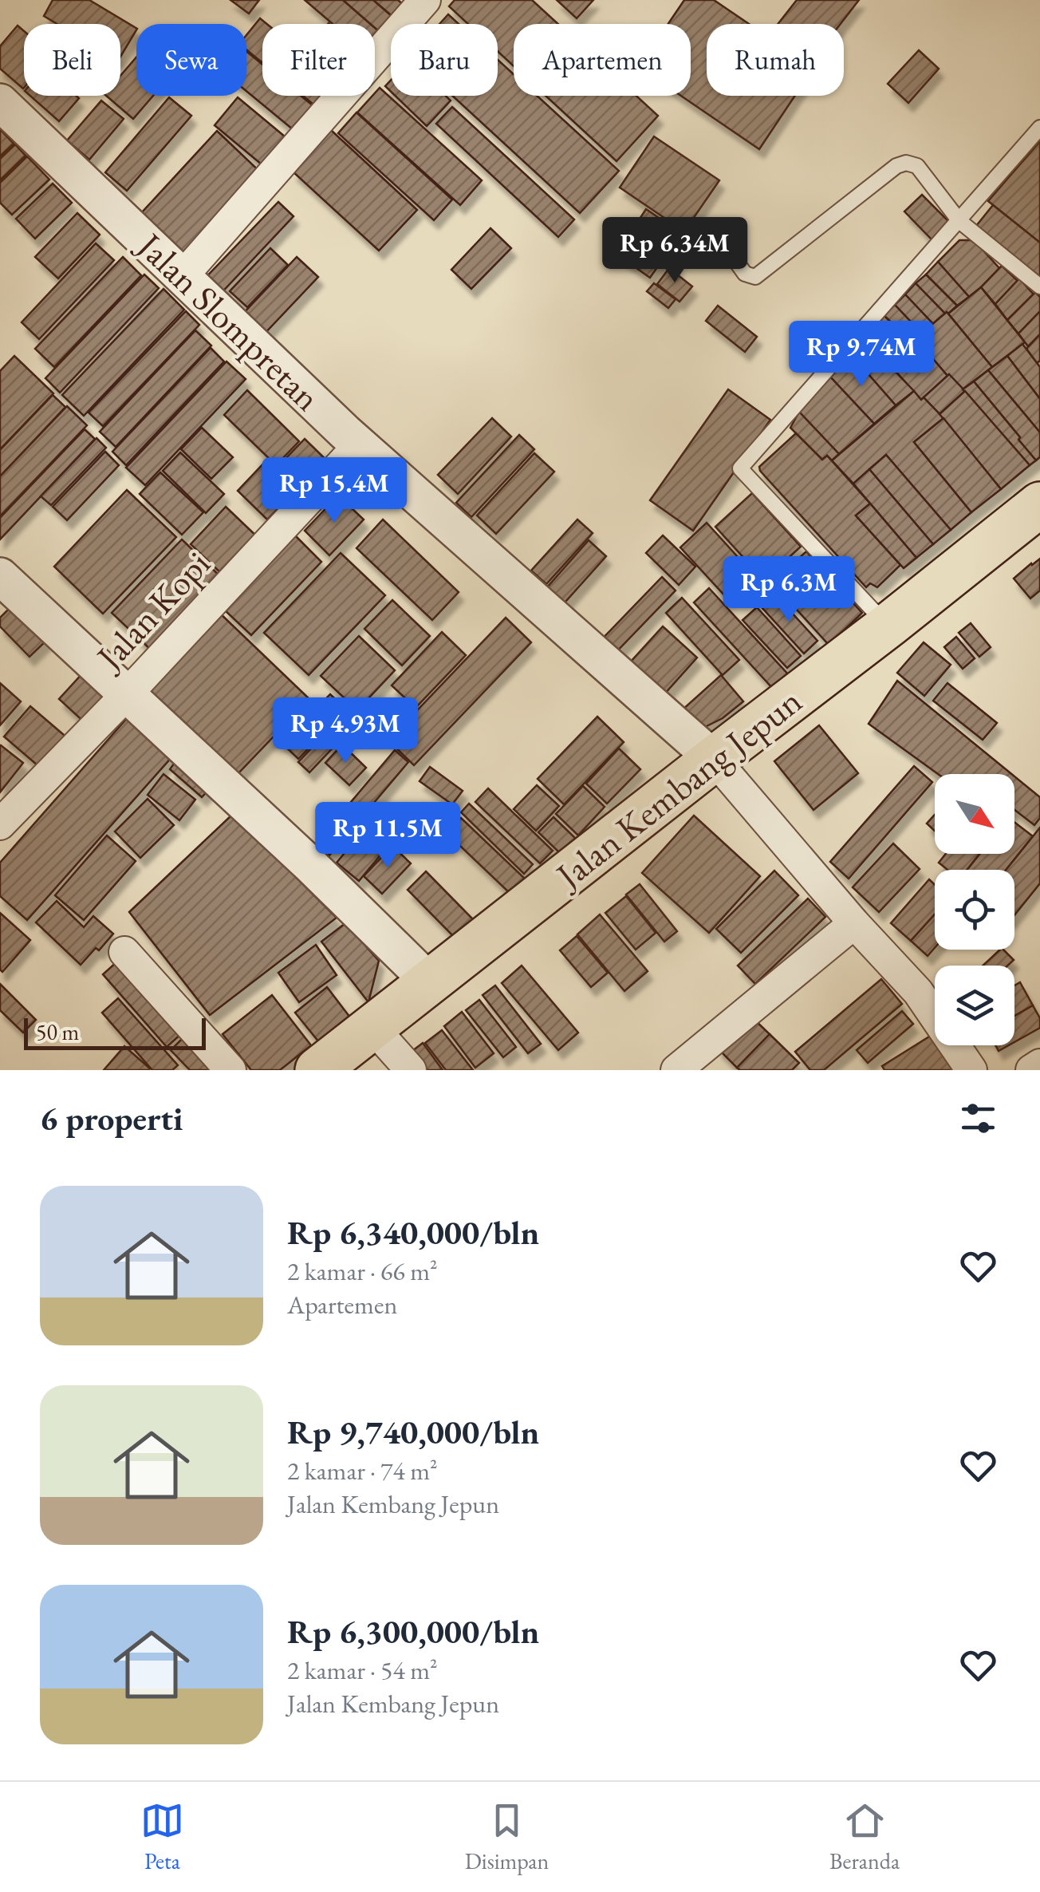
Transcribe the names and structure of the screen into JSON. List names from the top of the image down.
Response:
{
  "streets": {
    "main road": ["Jalan Kembang Jepun"],
    "street": ["Jalan Slompretan", "Jalan Kopi"]
  },
  "crossings": [
    ["Jalan Slompretan", "Jalan Kopi"],
    ["Jalan Slompretan", "Jalan Kembang Jepun"]
  ],
  "scale_bar": "50 m",
  "north": "bottom right",
  "page": {
    "chip": [
      "Beli",
      "Sewa",
      "Filter",
      "Baru",
      "Apartemen",
      "Rumah"
    ],
    "price": [
      "Rp 6.34M",
      "Rp 9.74M",
      "Rp 15.4M",
      "Rp 6.3M",
      "Rp 4.93M",
      "Rp 11.5M"
    ],
    "scale": "50 m",
    "heading": "6 properti",
    "list": [
      {
        "name": "Rp 6,340,000/bln",
        "note": "2 kamar · 66 m² · Apartemen"
      },
      {
        "name": "Rp 9,740,000/bln",
        "note": "2 kamar · 74 m² · Jalan Kembang Jepun"
      },
      {
        "name": "Rp 6,300,000/bln",
        "note": "2 kamar · 54 m² · Jalan Kembang Jepun"
      }
    ],
    "tabs": ["Peta", "Disimpan", "Beranda"]
  }
}
